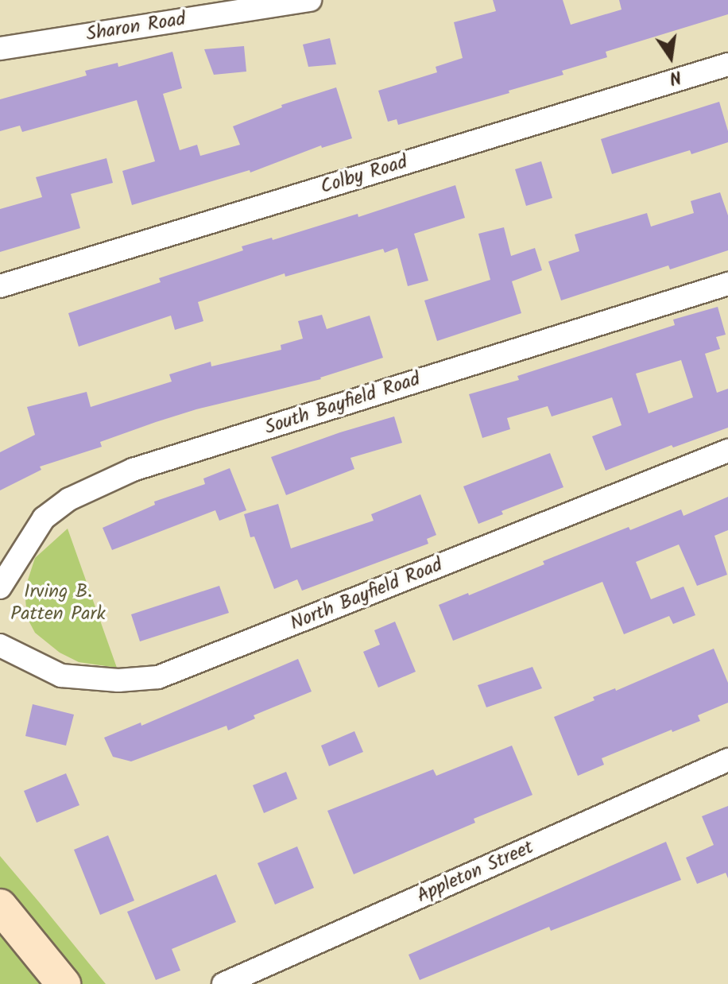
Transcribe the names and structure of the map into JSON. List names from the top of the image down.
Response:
{
  "streets": {
    "street": [
      "Sharon Road",
      "Colby Road",
      "South Bayfield Road",
      "North Bayfield Road",
      "Appleton Street"
    ]
  },
  "parks": ["Irving B. Patten Park"],
  "north": "bottom"
}
